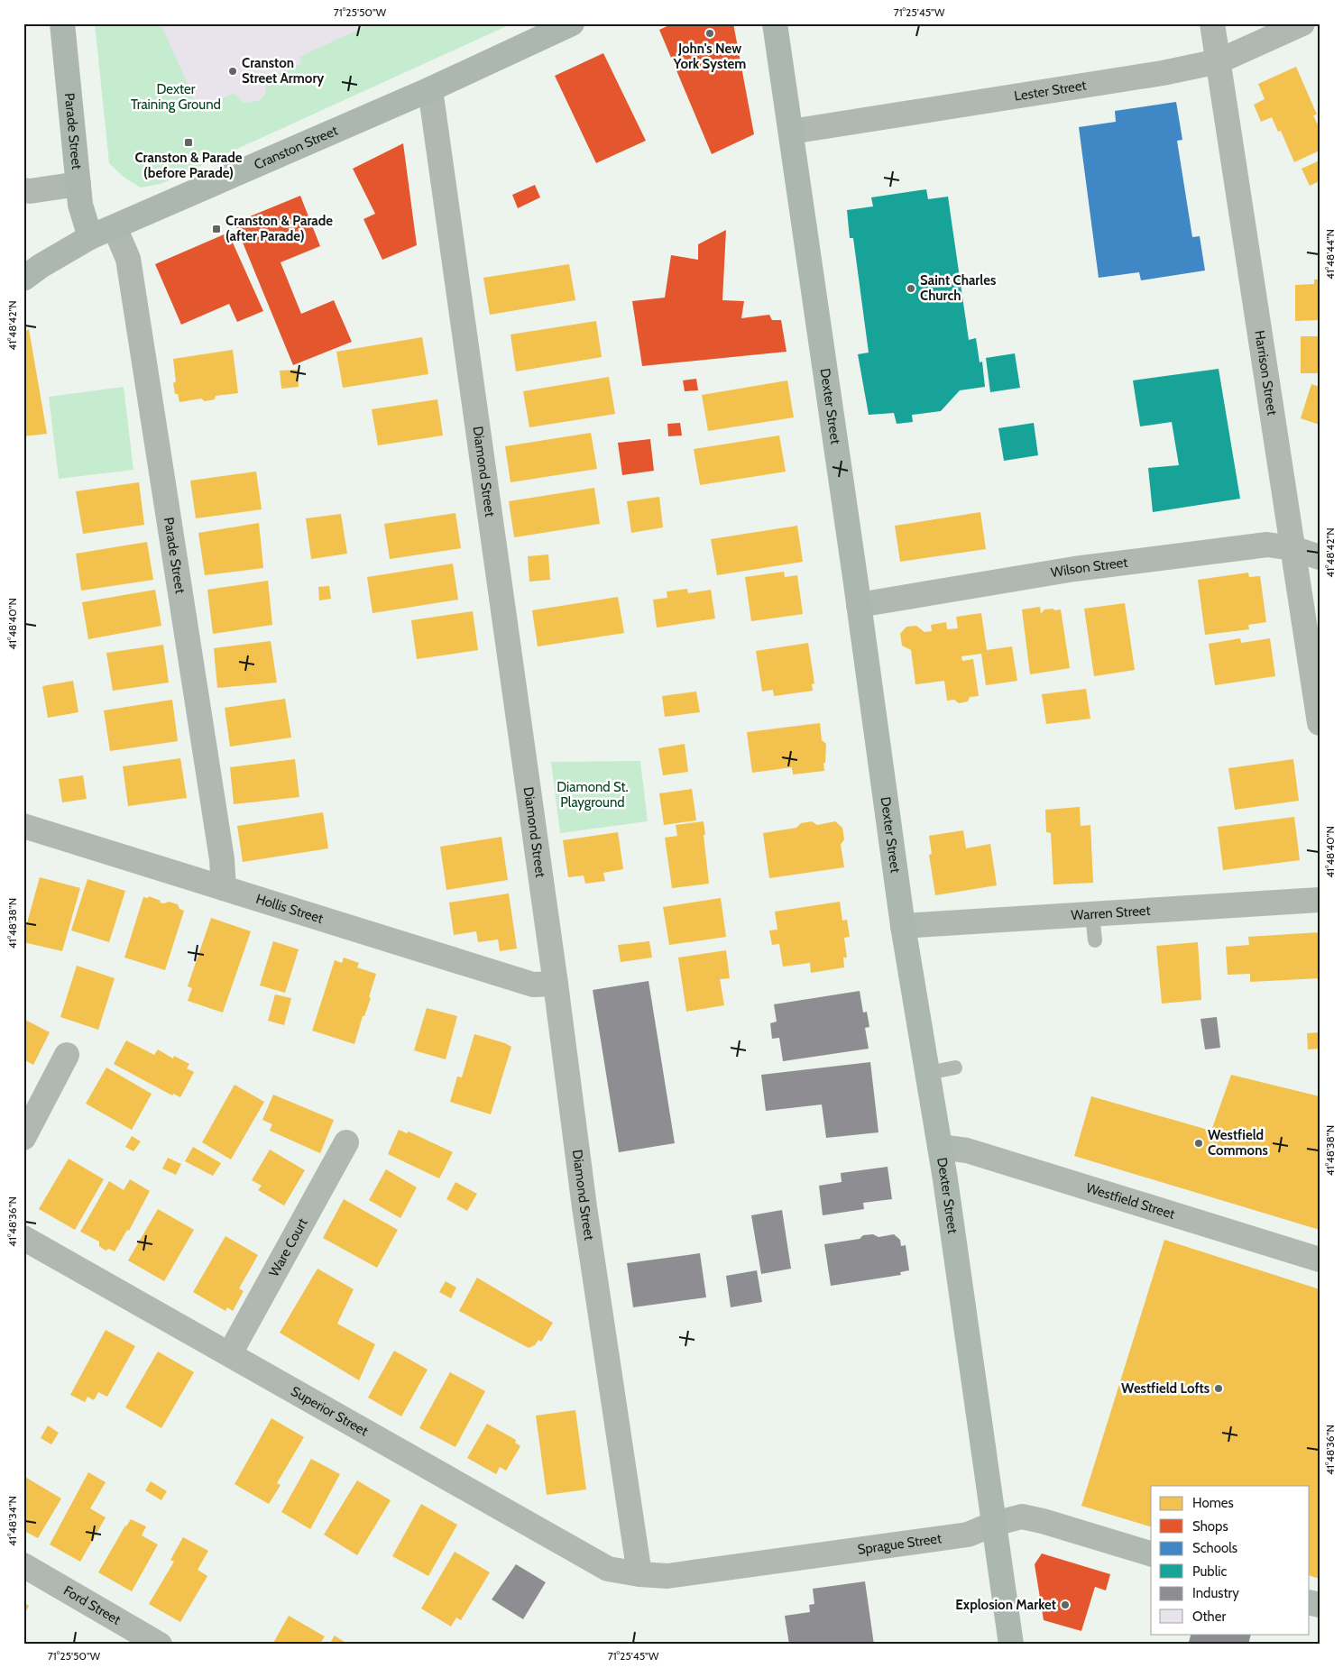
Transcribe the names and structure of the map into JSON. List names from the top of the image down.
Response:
{
  "streets": {
    "street": [
      "Lester Street",
      "Parade Street",
      "Cranston Street",
      "Harrison Street",
      "Dexter Street",
      "Diamond Street",
      "Wilson Street",
      "Hollis Street",
      "Warren Street",
      "Westfield Street",
      "Ware Court",
      "Superior Street",
      "Sprague Street",
      "Ford Street"
    ]
  },
  "crossings": [
    ["Lester Street", "Harrison Street"],
    ["Lester Street", "Dexter Street"],
    ["Parade Street", "Cranston Street"],
    ["Parade Street", "Hollis Street"],
    ["Cranston Street", "Diamond Street"],
    ["Harrison Street", "Wilson Street"],
    ["Dexter Street", "Wilson Street"],
    ["Dexter Street", "Warren Street"],
    ["Dexter Street", "Westfield Street"],
    ["Dexter Street", "Sprague Street"],
    ["Diamond Street", "Hollis Street"],
    ["Diamond Street", "Superior Street"],
    ["Diamond Street", "Sprague Street"],
    ["Ware Court", "Superior Street"],
    ["Superior Street", "Sprague Street"]
  ],
  "parks": ["Dexter Training Ground", "Diamond St. Playground"],
  "places": {
    "other": [
      "John's New York System",
      "Cranston Street Armory",
      "Saint Charles Church",
      "Westfield Commons",
      "Westfield Lofts",
      "Explosion Market"
    ],
    "transit": ["Cranston & Parade (before Parade)", "Cranston & Parade (after Parade)"]
  },
  "legend": [
    "Homes",
    "Shops",
    "Schools",
    "Public",
    "Industry",
    "Other"
  ],
  "coordinates": [
    "71°25'50\"W",
    "71°25'45\"W",
    "41°48'44\"N",
    "41°48'42\"N",
    "41°48'40\"N",
    "41°48'38\"N",
    "41°48'36\"N",
    "41°48'34\"N"
  ]
}
